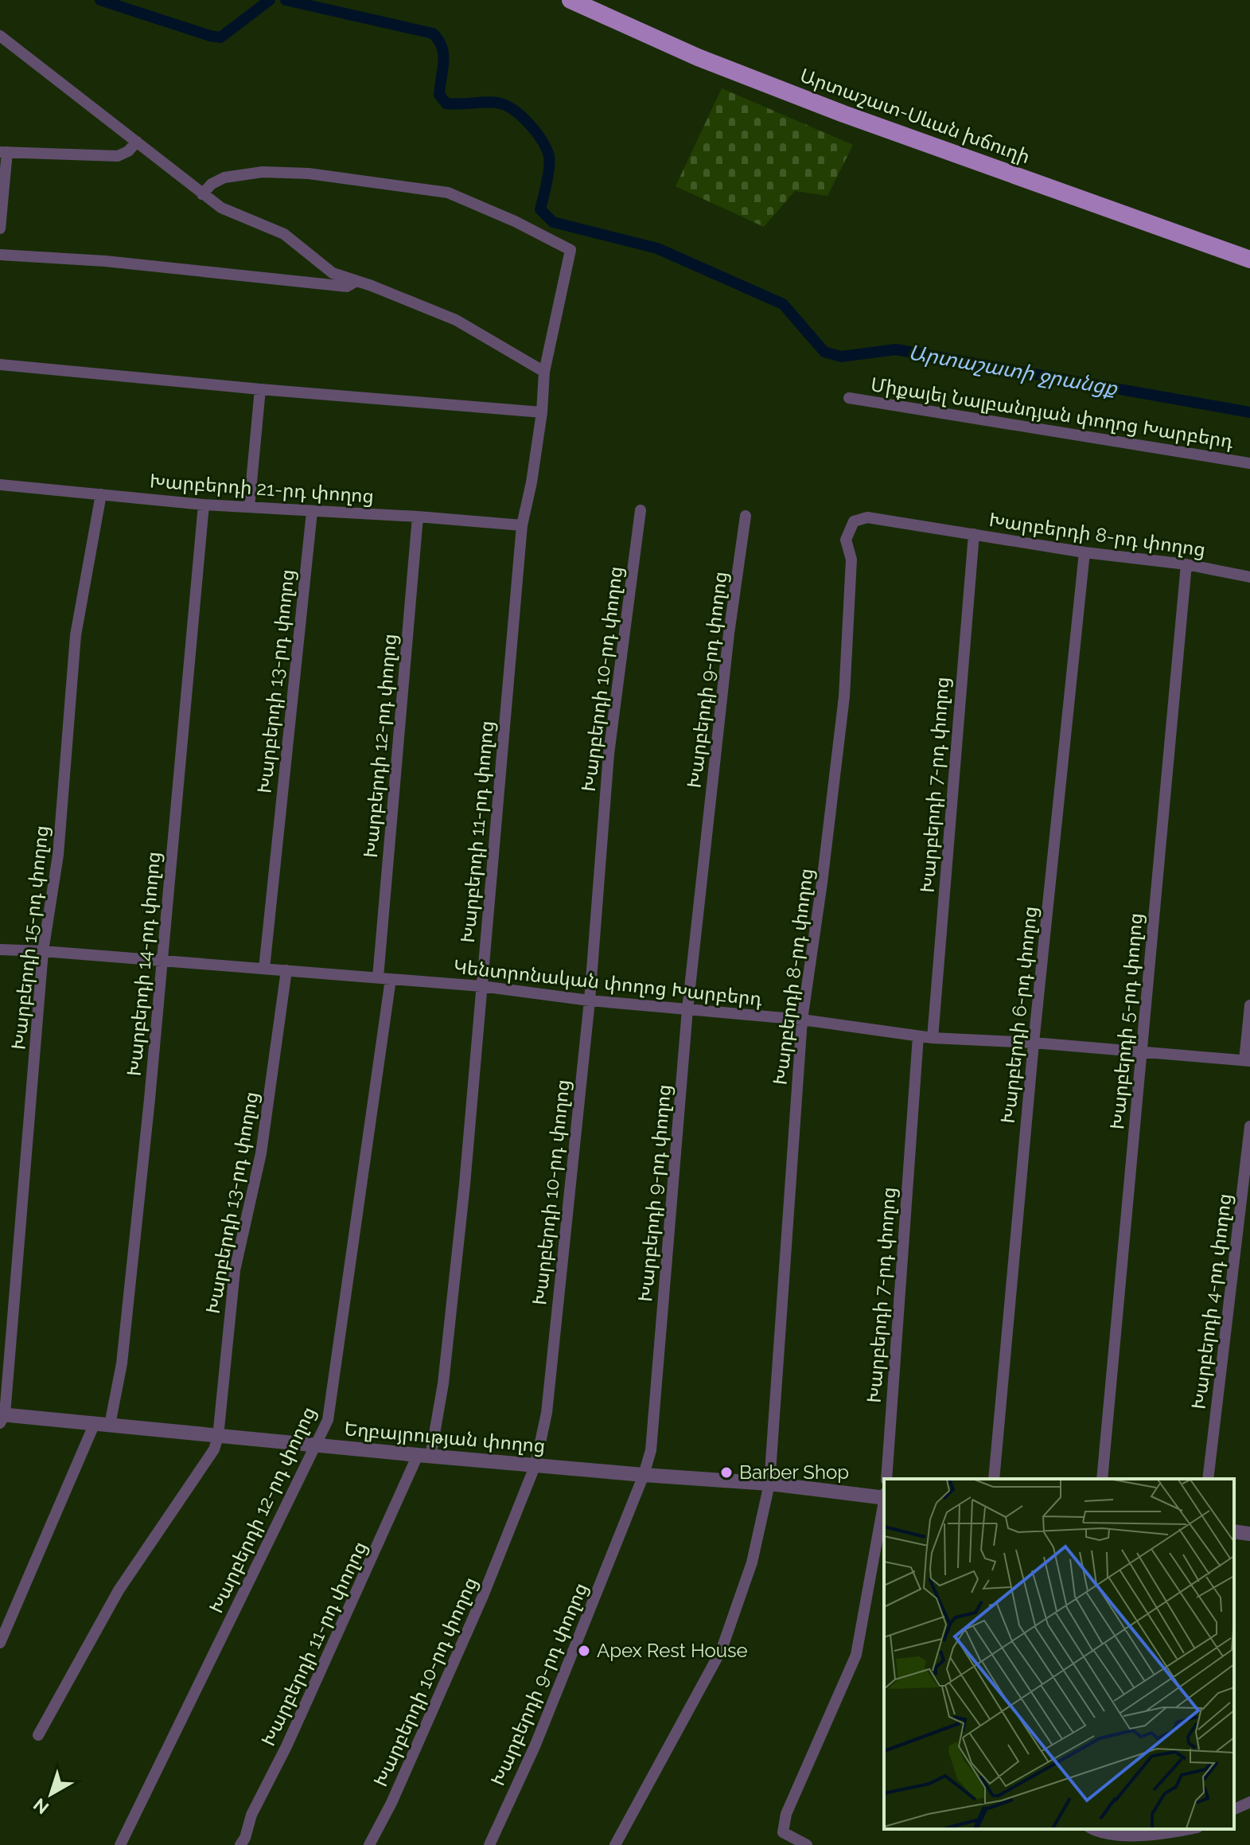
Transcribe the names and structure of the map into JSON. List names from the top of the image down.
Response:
{
  "streets": {
    "main road": ["Արտաշատ-Սևան խճուղի"],
    "street": [
      "Միքայել Նալբանդյան փողոց Խարբերդ",
      "Խարբերդի 21-րդ փողոց",
      "Խարբերդի 8-րդ փողոց",
      "Խարբերդի 10-րդ փողոց",
      "Խարբերդի 9-րդ փողոց",
      "Խարբերդի 13-րդ փողոց",
      "Խարբերդի 12-րդ փողոց",
      "Խարբերդի 7-րդ փողոց",
      "Խարբերդի 11-րդ փողոց",
      "Խարբերդի 15-րդ փողոց",
      "Խարբերդի 14-րդ փողոց",
      "Կենտրոնական փողոց Խարբերդ",
      "Խարբերդի 6-րդ փողոց",
      "Խարբերդի 5-րդ փողոց",
      "Խարբերդի 4-րդ փողոց",
      "Եղբայրության փողոց"
    ]
  },
  "crossings": [
    ["Խարբերդի 21-րդ փողոց", "Խարբերդի 13-րդ փողոց"],
    ["Խարբերդի 21-րդ փողոց", "Խարբերդի 12-րդ փողոց"],
    ["Խարբերդի 21-րդ փողոց", "Խարբերդի 11-րդ փողոց"],
    ["Խարբերդի 21-րդ փողոց", "Խարբերդի 15-րդ փողոց"],
    ["Խարբերդի 21-րդ փողոց", "Խարբերդի 14-րդ փողոց"],
    ["Խարբերդի 8-րդ փողոց", "Խարբերդի 7-րդ փողոց"],
    ["Խարբերդի 8-րդ փողոց", "Կենտրոնական փողոց Խարբերդ"],
    ["Խարբերդի 8-րդ փողոց", "Խարբերդի 6-րդ փողոց"],
    ["Խարբերդի 8-րդ փողոց", "Խարբերդի 5-րդ փողոց"],
    ["Խարբերդի 8-րդ փողոց", "Եղբայրության փողոց"],
    ["Խարբերդի 10-րդ փողոց", "Կենտրոնական փողոց Խարբերդ"],
    ["Խարբերդի 10-րդ փողոց", "Եղբայրության փողոց"],
    ["Խարբերդի 9-րդ փողոց", "Կենտրոնական փողոց Խարբերդ"],
    ["Խարբերդի 9-րդ փողոց", "Եղբայրության փողոց"],
    ["Խարբերդի 13-րդ փողոց", "Կենտրոնական փողոց Խարբերդ"],
    ["Խարբերդի 13-րդ փողոց", "Եղբայրության փողոց"],
    ["Խարբերդի 12-րդ փողոց", "Կենտրոնական փողոց Խարբերդ"],
    ["Խարբերդի 12-րդ փողոց", "Եղբայրության փողոց"],
    ["Խարբերդի 7-րդ փողոց", "Կենտրոնական փողոց Խարբերդ"],
    ["Խարբերդի 11-րդ փողոց", "Կենտրոնական փողոց Խարբերդ"],
    ["Խարբերդի 11-րդ փողոց", "Եղբայրության փողոց"],
    ["Խարբերդի 15-րդ փողոց", "Կենտրոնական փողոց Խարբերդ"],
    ["Խարբերդի 15-րդ փողոց", "Եղբայրության փողոց"],
    ["Խարբերդի 14-րդ փողոց", "Կենտրոնական փողոց Խարբերդ"],
    ["Խարբերդի 14-րդ փողոց", "Եղբայրության փողոց"],
    ["Կենտրոնական փողոց Խարբերդ", "Խարբերդի 6-րդ փողոց"],
    ["Կենտրոնական փողոց Խարբերդ", "Խարբերդի 5-րդ փողոց"]
  ],
  "water": ["Արտաշատի ջրանցք"],
  "places": ["Barber Shop", "Apex Rest House"],
  "north": "bottom left"
}
